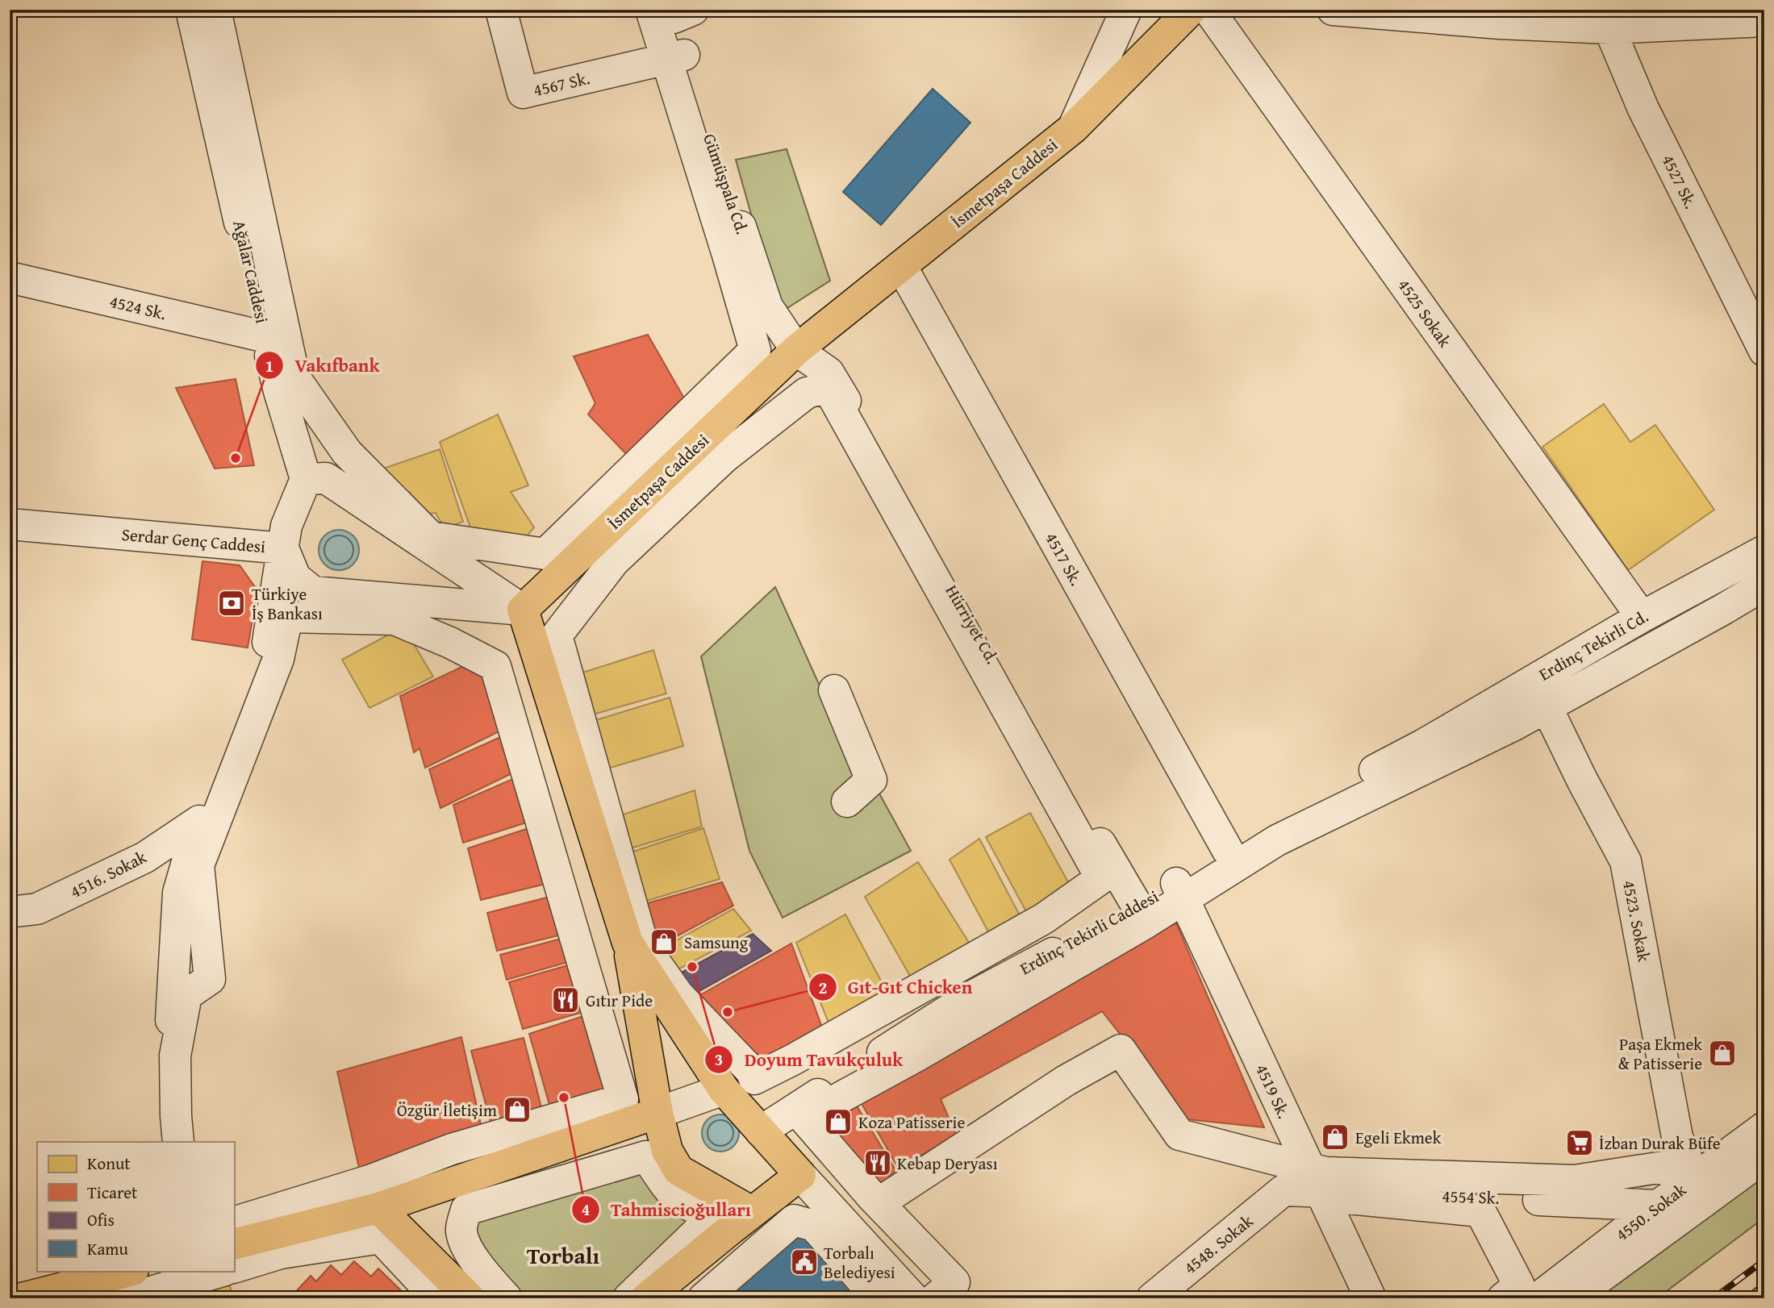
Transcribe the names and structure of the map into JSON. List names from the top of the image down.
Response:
{
  "streets": {
    "main road": ["İsmetpaşa Caddesi"],
    "street": [
      "4567 Sk.",
      "4527 Sk.",
      "Gümüşpala Cd.",
      "Ağalar Caddesi",
      "4524 Sk.",
      "4525 Sokak",
      "Serdar Genç Caddesi",
      "4517 Sk.",
      "Hürriyet Cd.",
      "Erdinç Tekirli Cd.",
      "4516. Sokak",
      "4523. Sokak",
      "Erdinç Tekirli Caddesi",
      "4519 Sk.",
      "4554 Sk.",
      "4550. Sokak",
      "4548. Sokak"
    ]
  },
  "crossings": [
    ["4567 Sk.", "Gümüşpala Cd."],
    ["İsmetpaşa Caddesi", "Gümüşpala Cd."],
    ["İsmetpaşa Caddesi", "Serdar Genç Caddesi"],
    ["İsmetpaşa Caddesi", "4517 Sk."],
    ["İsmetpaşa Caddesi", "Hürriyet Cd."],
    ["Gümüşpala Cd.", "Hürriyet Cd."],
    ["Ağalar Caddesi", "4524 Sk."],
    ["4525 Sokak", "Erdinç Tekirli Cd."],
    ["4517 Sk.", "Erdinç Tekirli Caddesi"],
    ["Hürriyet Cd.", "Erdinç Tekirli Caddesi"],
    ["Erdinç Tekirli Cd.", "4523. Sokak"],
    ["Erdinç Tekirli Cd.", "Erdinç Tekirli Caddesi"],
    ["4523. Sokak", "4550. Sokak"],
    ["Erdinç Tekirli Caddesi", "4519 Sk."],
    ["4519 Sk.", "4554 Sk."],
    ["4554 Sk.", "4550. Sokak"],
    ["4554 Sk.", "4548. Sokak"]
  ],
  "districts": ["Torbalı"],
  "places": {
    "other": [
      "Vakıfbank",
      "Doyum Tavukçuluk",
      "Gıt-Gıt Chicken",
      "Tahmiscioğulları"
    ],
    "bank": ["Türkiye İş Bankası"],
    "shop": [
      "Samsung",
      "Paşa Ekmek & Patisserie",
      "Özgür İletişim",
      "Koza Patisserie",
      "Egeli Ekmek"
    ],
    "restaurant": ["Gıtır Pide", "Kebap Deryası"],
    "supermarket": ["İzban Durak Büfe"],
    "public building": ["Torbalı Belediyesi"]
  },
  "legend": [
    "Konut",
    "Ticaret",
    "Ofis",
    "Kamu"
  ]
}
